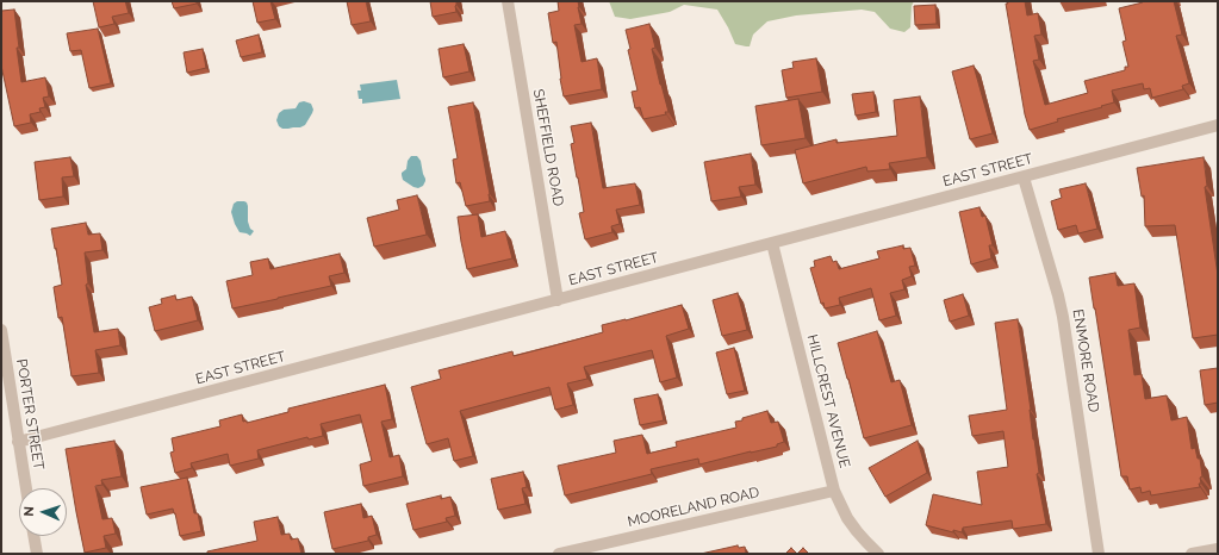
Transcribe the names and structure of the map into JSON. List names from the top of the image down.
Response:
{
  "streets": {
    "street": [
      "SHEFFIELD ROAD",
      "EAST STREET",
      "ENMORE ROAD",
      "HILLCREST AVENUE",
      "PORTER STREET",
      "MOORELAND ROAD"
    ]
  },
  "crossings": [
    ["SHEFFIELD ROAD", "EAST STREET"],
    ["EAST STREET", "ENMORE ROAD"],
    ["EAST STREET", "HILLCREST AVENUE"],
    ["EAST STREET", "PORTER STREET"],
    ["HILLCREST AVENUE", "MOORELAND ROAD"]
  ],
  "north": "left"
}
